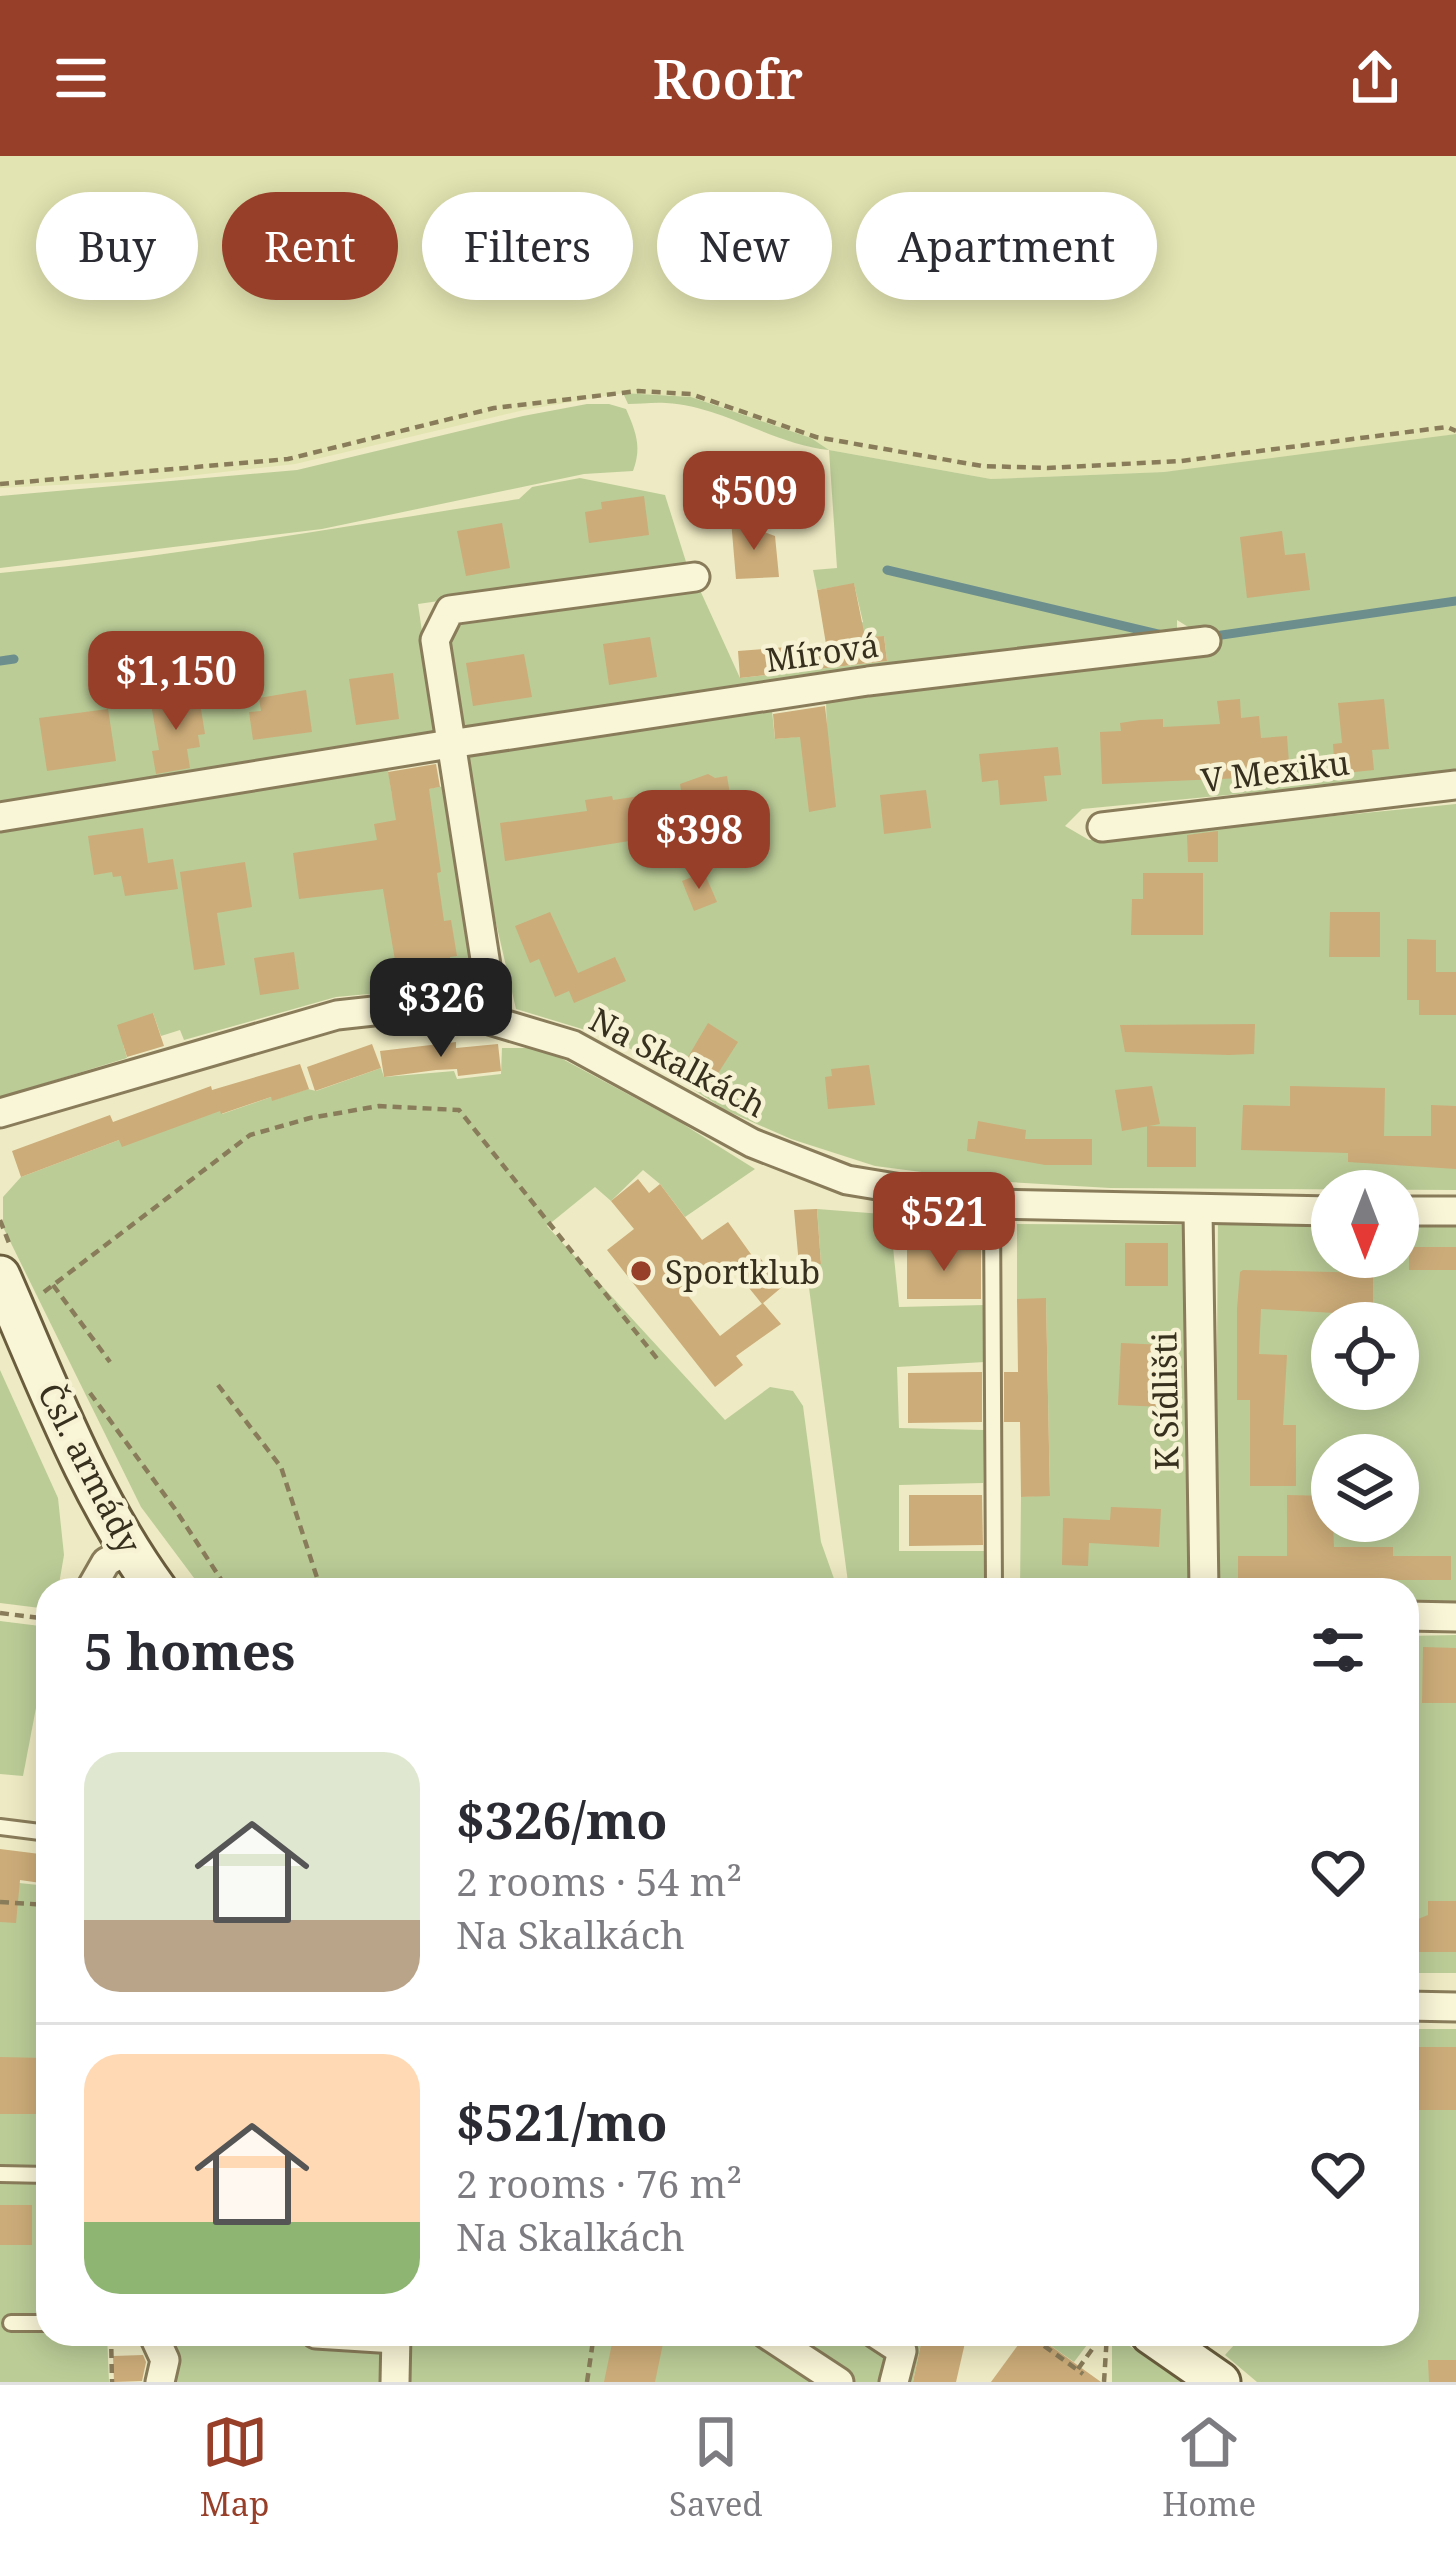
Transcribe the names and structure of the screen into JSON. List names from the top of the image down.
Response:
{
  "streets": {
    "street": [
      "Mírová",
      "V Mexiku",
      "Na Skalkách",
      "K Sídlišti",
      "Čsl. armády"
    ]
  },
  "crossings": [
    ["Na Skalkách", "K Sídlišti"]
  ],
  "places": ["Sportklub"],
  "north": "bottom",
  "page": {
    "header": "Roofr",
    "chip": [
      "Buy",
      "Rent",
      "Filters",
      "New",
      "Apartment"
    ],
    "price": [
      "$509",
      "$1,150",
      "$398",
      "$326",
      "$521"
    ],
    "heading": "5 homes",
    "list": [
      {
        "name": "$326/mo",
        "note": "2 rooms · 54 m² · Na Skalkách"
      },
      {
        "name": "$521/mo",
        "note": "2 rooms · 76 m² · Na Skalkách"
      }
    ],
    "tabs": ["Map", "Saved", "Home"]
  }
}
